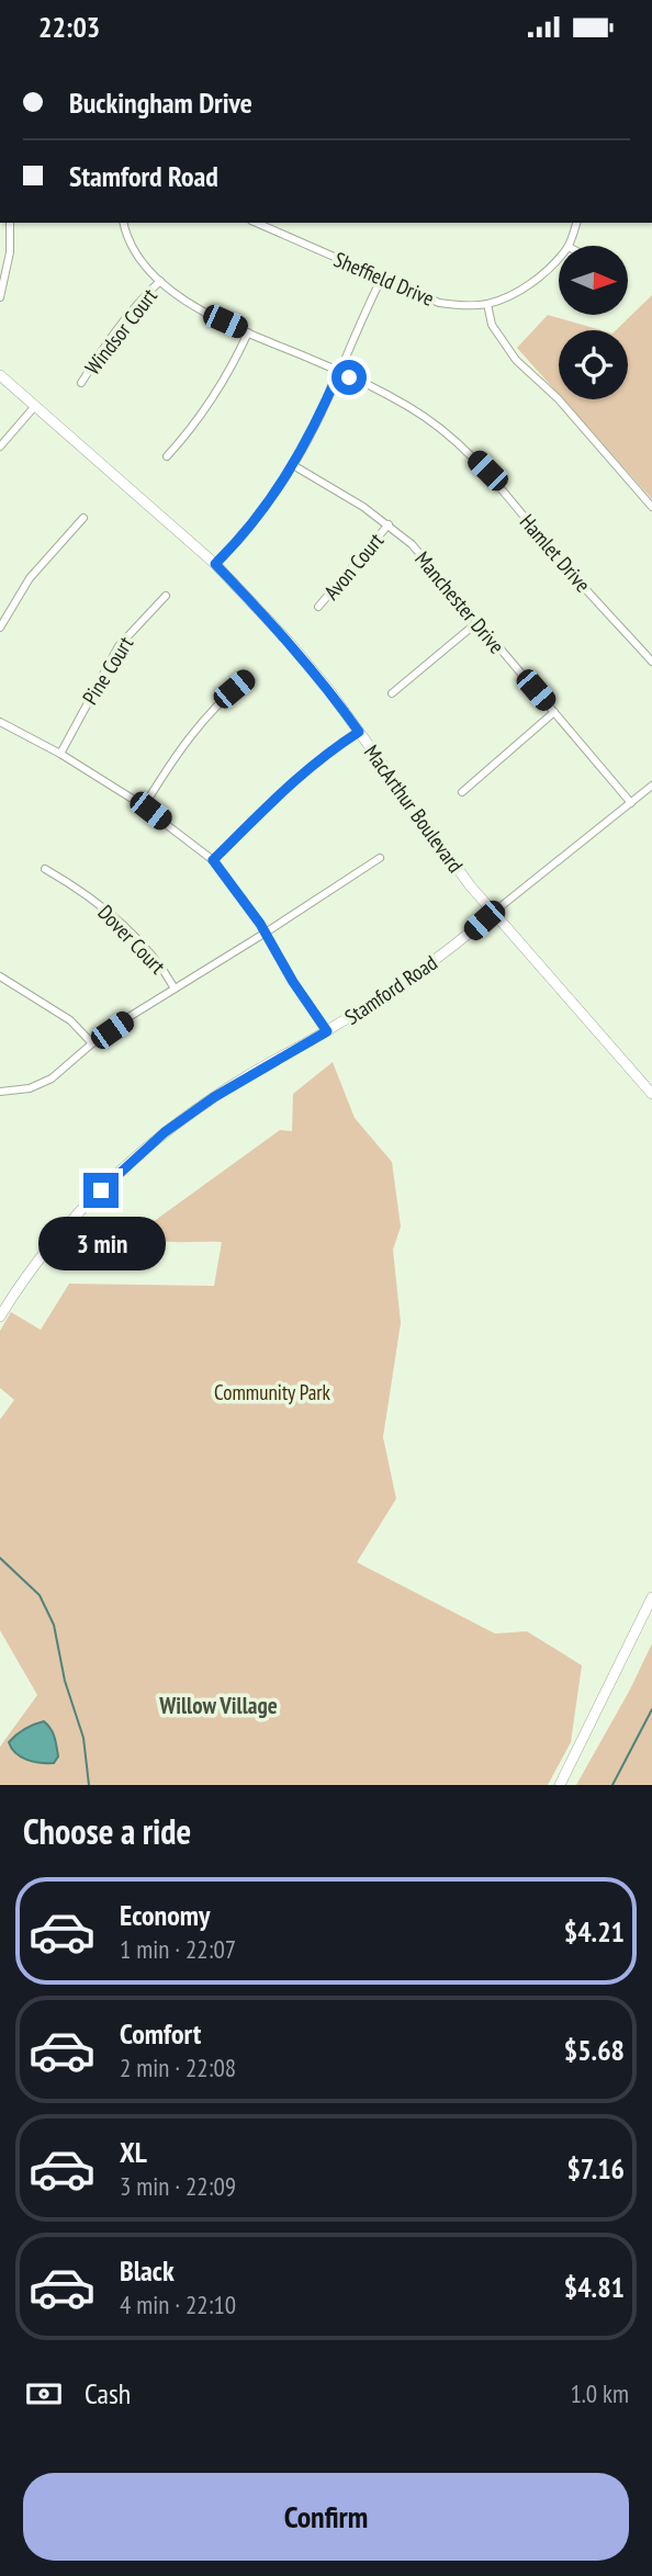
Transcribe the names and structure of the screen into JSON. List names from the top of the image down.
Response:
{
  "streets": {
    "street": [
      "Sheffield Drive",
      "Windsor Court",
      "Hamlet Drive",
      "Avon Court",
      "Manchester Drive",
      "Pine Court",
      "MacArthur Boulevard",
      "Dover Court",
      "Stamford Road"
    ]
  },
  "crossings": [
    ["Windsor Court", "Hamlet Drive"],
    ["Avon Court", "Manchester Drive"],
    ["Manchester Drive", "Stamford Road"],
    ["MacArthur Boulevard", "Stamford Road"]
  ],
  "districts": ["Willow Village"],
  "parks": ["Community Park"],
  "north": "right",
  "page": {
    "status": "22:03",
    "banner": ["Buckingham Drive", "Stamford Road"],
    "bubble": "3 min",
    "heading": "Choose a ride",
    "list": [
      {
        "name": "Economy",
        "note": "1 min · 22:07",
        "value": "$4.21"
      },
      {
        "name": "Comfort",
        "note": "2 min · 22:08",
        "value": "$5.68"
      },
      {
        "name": "XL",
        "note": "3 min · 22:09",
        "value": "$7.16"
      },
      {
        "name": "Black",
        "note": "4 min · 22:10",
        "value": "$4.81"
      }
    ],
    "pay": ["Cash", "1.0 km"],
    "buttons": "Confirm"
  }
}
